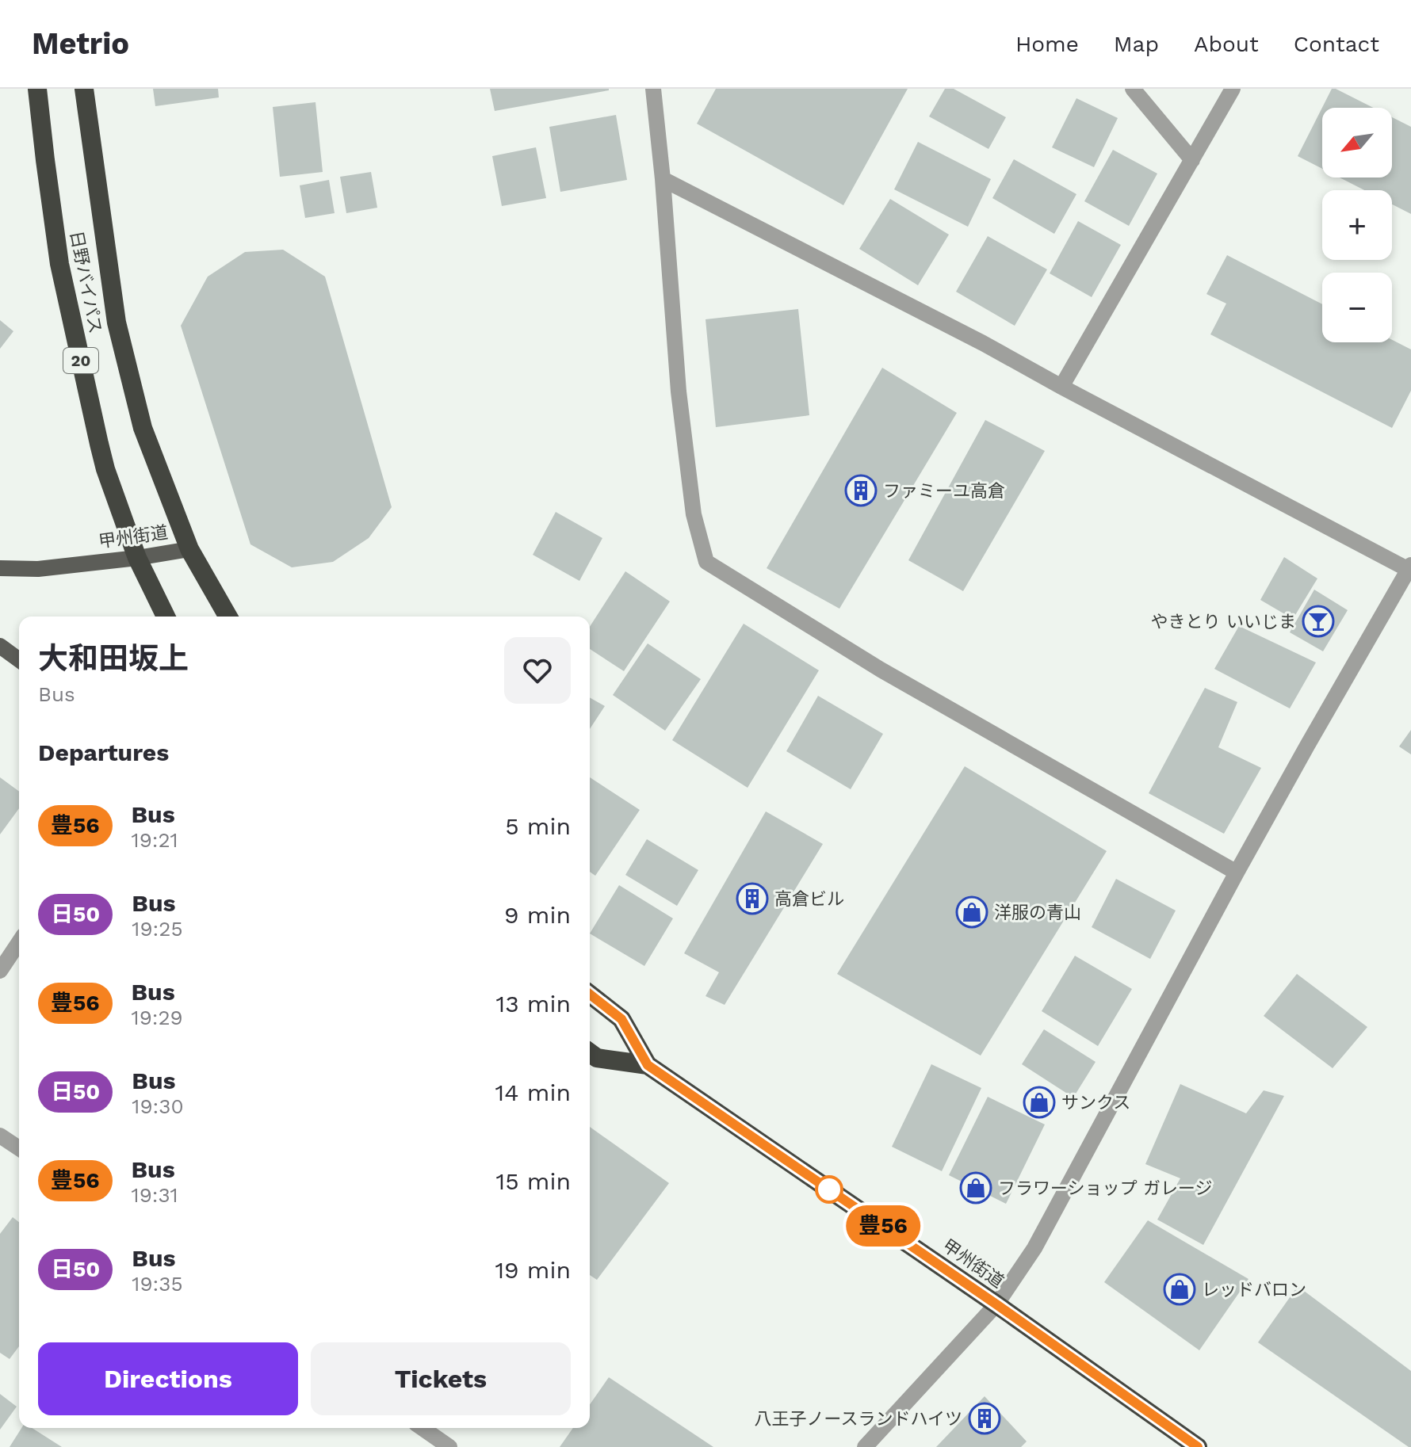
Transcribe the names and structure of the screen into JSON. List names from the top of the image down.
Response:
{
  "streets": {
    "highway": ["日野バイパス", "20", "甲州街道"]
  },
  "crossings": [
    ["日野バイパス", "甲州街道"]
  ],
  "places": {
    "building": ["ファミーユ高倉", "高倉ビル", "八王子ノースランドハイツ"],
    "bar": ["やきとり いいじま"],
    "shop": [
      "洋服の青山",
      "サンクス",
      "フラワーショップ ガレージ",
      "レッドバロン"
    ]
  },
  "lines": ["bus line 豊56"],
  "north": "bottom left",
  "page": {
    "header": "Metrio",
    "nav": [
      "Home",
      "Map",
      "About",
      "Contact"
    ],
    "on_map": "豊56",
    "map_buttons": ["+", "−"],
    "heading": [
      ["大和田坂上", "Bus"],
      "Departures"
    ],
    "list": [
      {
        "mark": "豊56",
        "name": "Bus",
        "note": "19:21",
        "value": "5 min"
      },
      {
        "mark": "日50",
        "name": "Bus",
        "note": "19:25",
        "value": "9 min"
      },
      {
        "mark": "豊56",
        "name": "Bus",
        "note": "19:29",
        "value": "13 min"
      },
      {
        "mark": "日50",
        "name": "Bus",
        "note": "19:30",
        "value": "14 min"
      },
      {
        "mark": "豊56",
        "name": "Bus",
        "note": "19:31",
        "value": "15 min"
      },
      {
        "mark": "日50",
        "name": "Bus",
        "note": "19:35",
        "value": "19 min"
      }
    ],
    "buttons": ["Directions", "Tickets"]
  }
}
